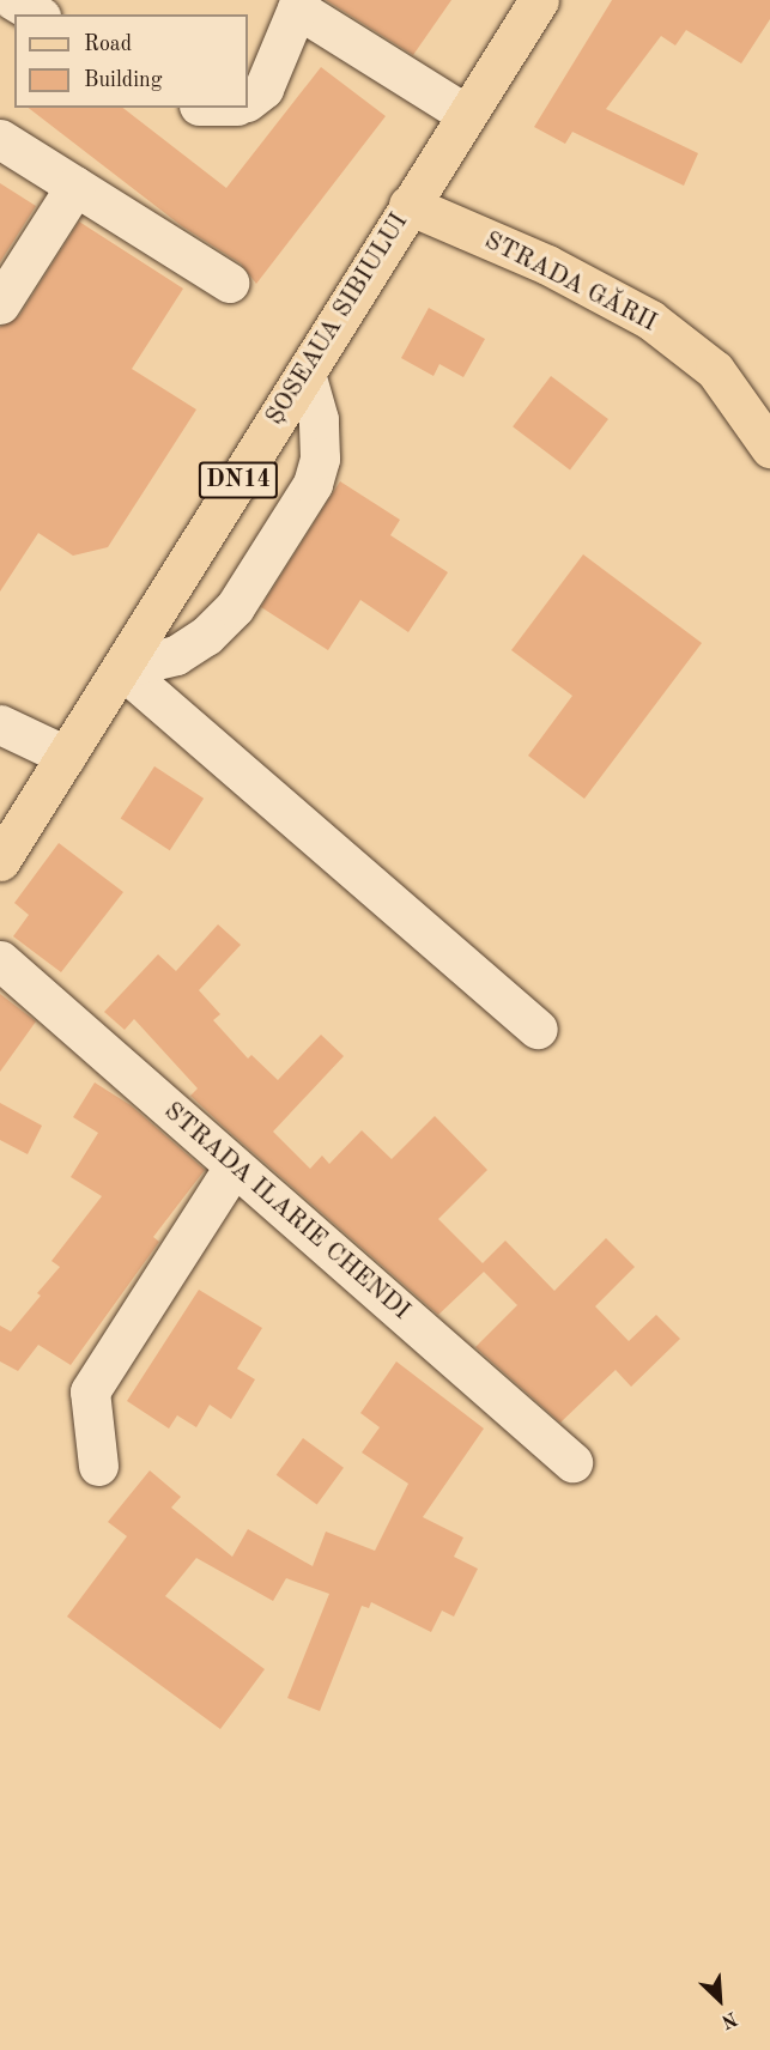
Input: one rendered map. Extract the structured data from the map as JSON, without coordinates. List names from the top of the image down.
{
  "streets": {
    "main road": ["STRADA GĂRII", "ȘOSEAUA SIBIULUI", "DN14"],
    "street": ["STRADA ILARIE CHENDI"]
  },
  "crossings": [
    ["STRADA GĂRII", "ȘOSEAUA SIBIULUI"]
  ],
  "legend": ["Road", "Building"],
  "north": "bottom right"
}
